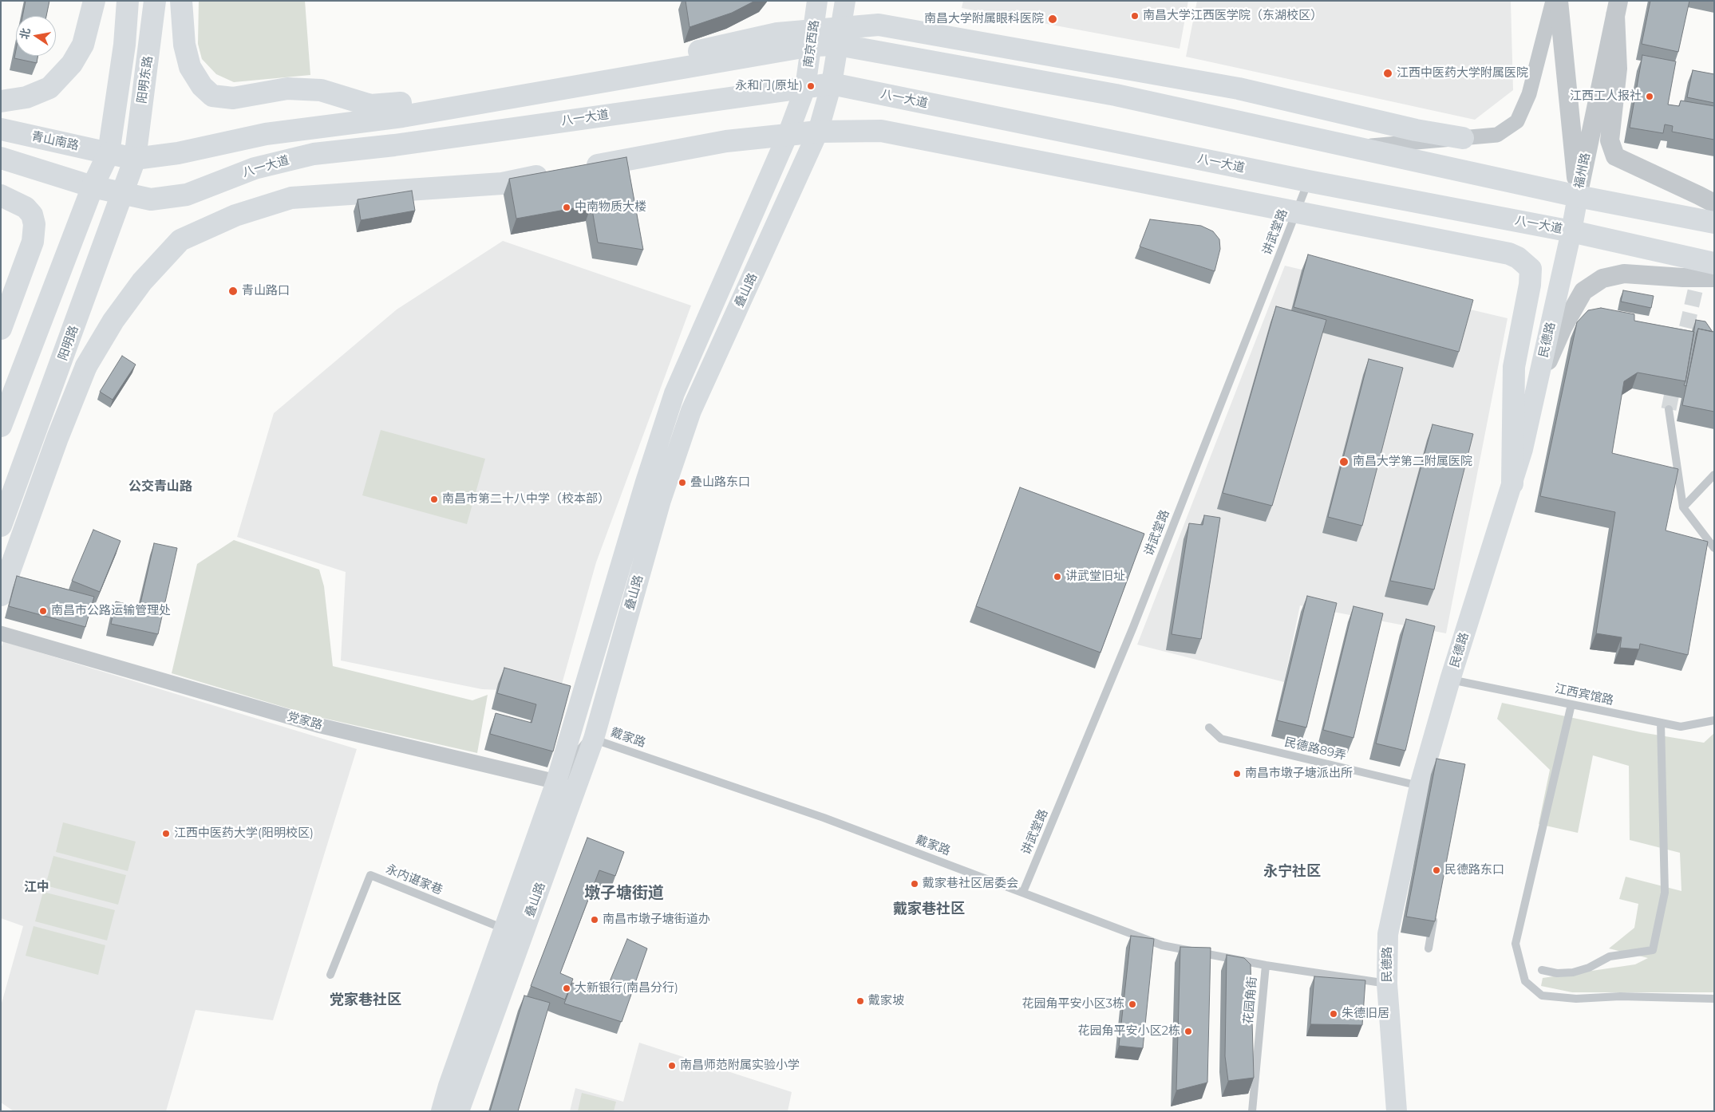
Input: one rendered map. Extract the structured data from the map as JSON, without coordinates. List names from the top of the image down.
{
  "streets": {
    "main road": [
      "南京西路",
      "阳明东路",
      "八一大道",
      "青山南路",
      "叠山路",
      "民德路",
      "阳明路"
    ],
    "street": ["福州路", "党家路"],
    "lane": [
      "讲武堂路",
      "江西宾馆路",
      "戴家路",
      "民德路89弄",
      "永内谌家巷",
      "花园角街"
    ]
  },
  "crossings": [
    ["南京西路", "八一大道"],
    ["南京西路", "叠山路"],
    ["阳明东路", "阳明路"],
    ["八一大道", "讲武堂路"],
    ["八一大道", "叠山路"],
    ["八一大道", "民德路"],
    ["八一大道", "阳明路"],
    ["福州路", "民德路"],
    ["讲武堂路", "戴家路"],
    ["叠山路", "党家路"],
    ["叠山路", "戴家路"],
    ["叠山路", "永内谌家巷"],
    ["民德路", "江西宾馆路"],
    ["民德路", "民德路89弄"],
    ["民德路", "花园角街"],
    ["戴家路", "花园角街"]
  ],
  "districts": [
    "公交青山路",
    "永宁社区",
    "江中",
    "墩子塘街道",
    "戴家巷社区",
    "党家巷社区"
  ],
  "places": [
    "南昌大学江西医学院（东湖校区）",
    "南昌大学附属眼科医院",
    "江西中医药大学附属医院",
    "永和门(原址)",
    "江西工人报社",
    "中南物质大楼",
    "青山路口",
    "南昌大学第二附属医院",
    "叠山路东口",
    "南昌市第二十八中学（校本部）",
    "讲武堂旧址",
    "南昌市公路运输管理处",
    "南昌市墩子塘派出所",
    "江西中医药大学(阳明校区)",
    "民德路东口",
    "戴家巷社区居委会",
    "南昌市墩子塘街道办",
    "大新银行(南昌分行)",
    "戴家坡",
    "花园角平安小区3栋",
    "朱德旧居",
    "花园角平安小区2栋",
    "南昌师范附属实验小学"
  ],
  "north": "left"
}
